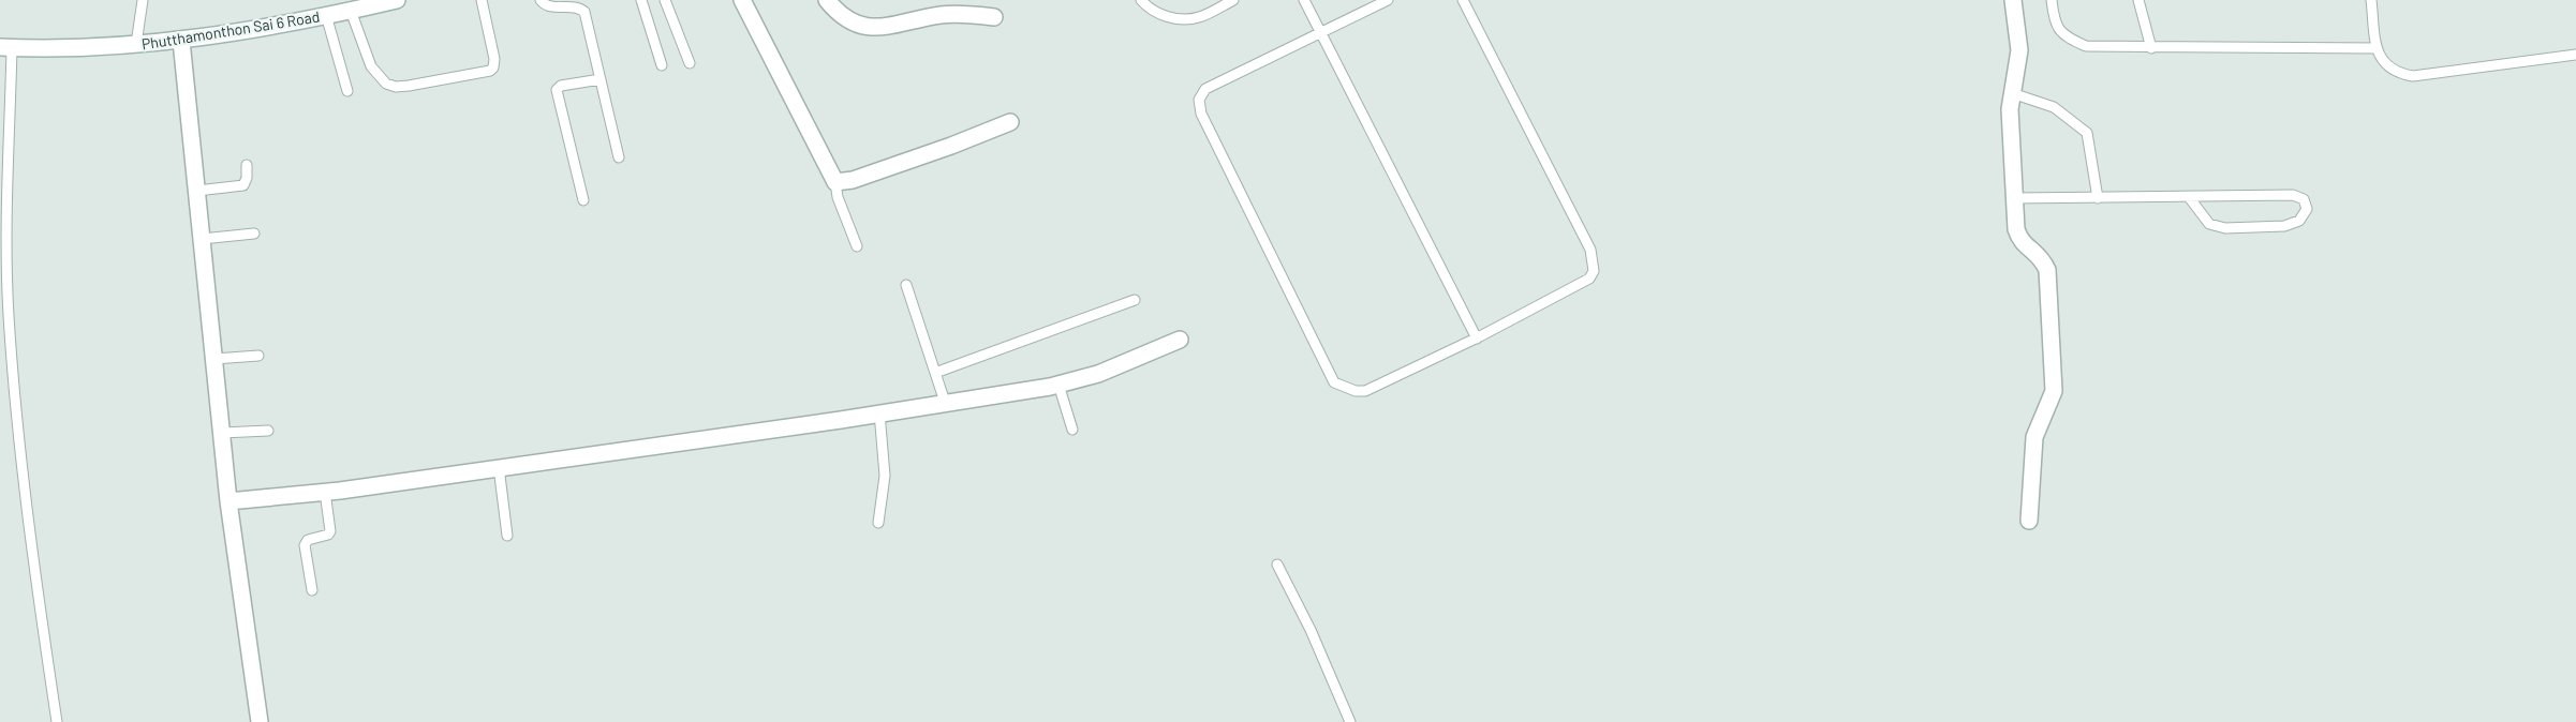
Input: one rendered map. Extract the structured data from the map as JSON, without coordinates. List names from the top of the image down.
{
  "streets": {
    "street": ["Phutthamonthon Sai 6 Road"]
  }
}
